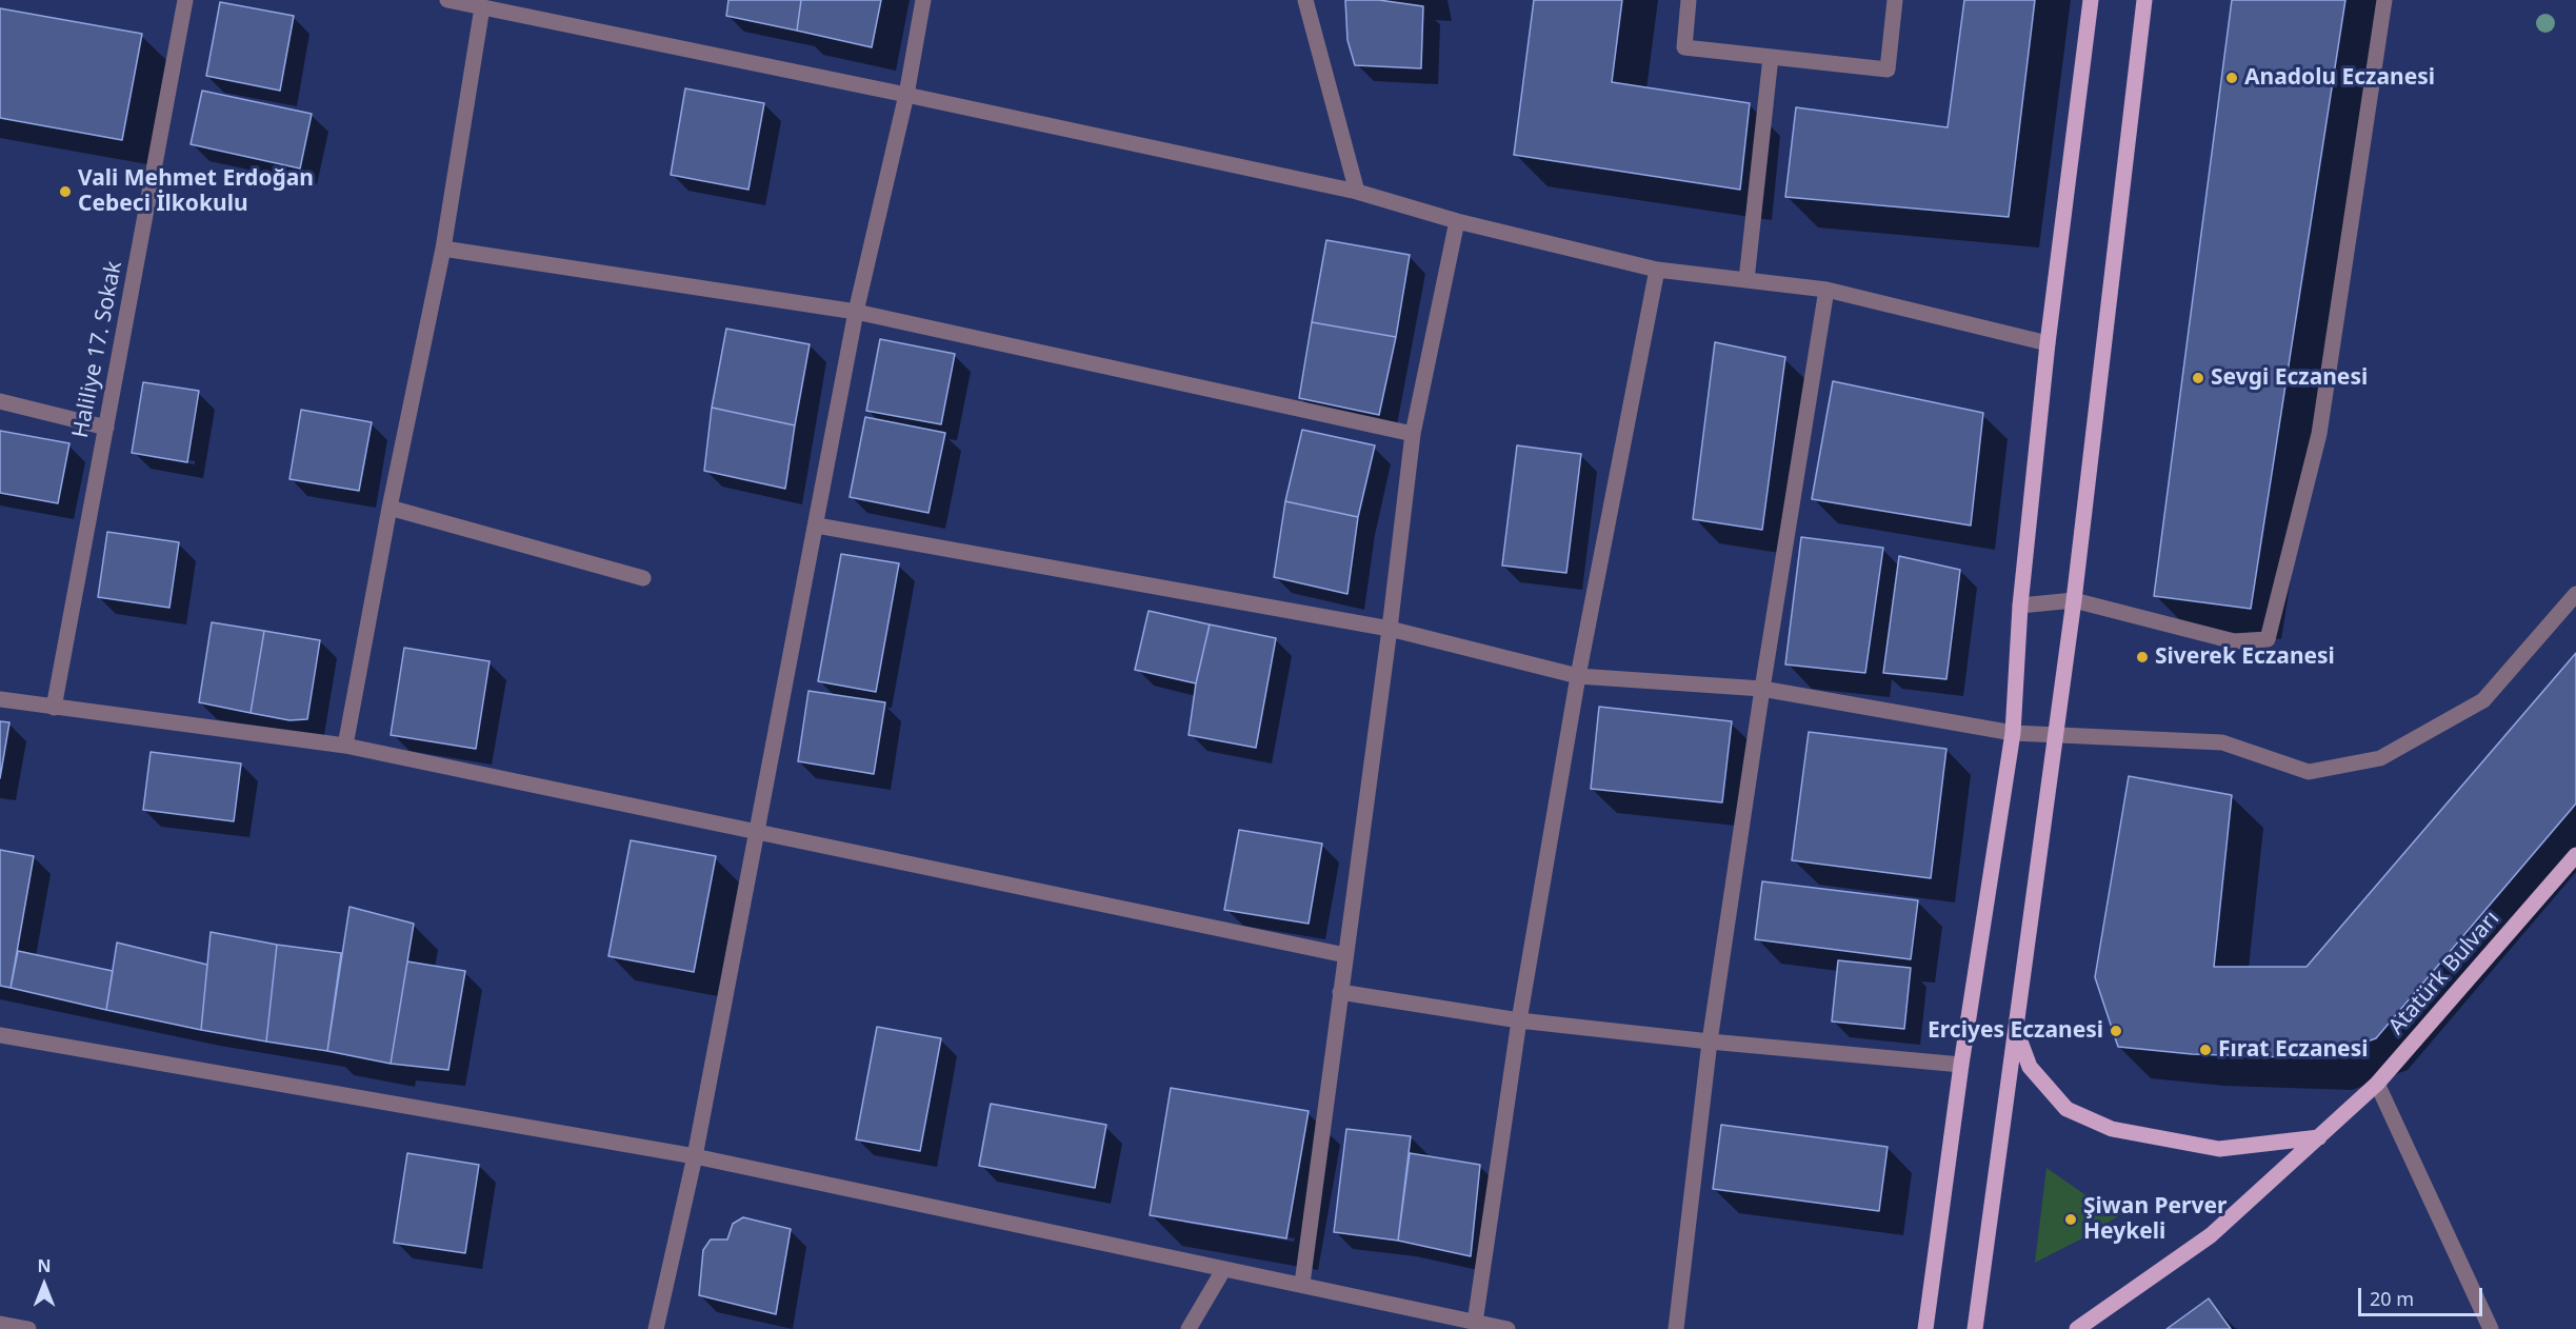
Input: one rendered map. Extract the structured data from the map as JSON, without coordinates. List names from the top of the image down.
{
  "streets": {
    "main road": ["Atatürk Bulvarı"],
    "street": ["Haliliye 17. Sokak"]
  },
  "places": [
    "Anadolu Eczanesi",
    "Vali Mehmet Erdoğan Cebeci İlkokulu",
    "Sevgi Eczanesi",
    "Siverek Eczanesi",
    "Erciyes Eczanesi",
    "Fırat Eczanesi",
    "Şiwan Perver Heykeli"
  ],
  "scale_bar": "20 m",
  "north": "top"
}
